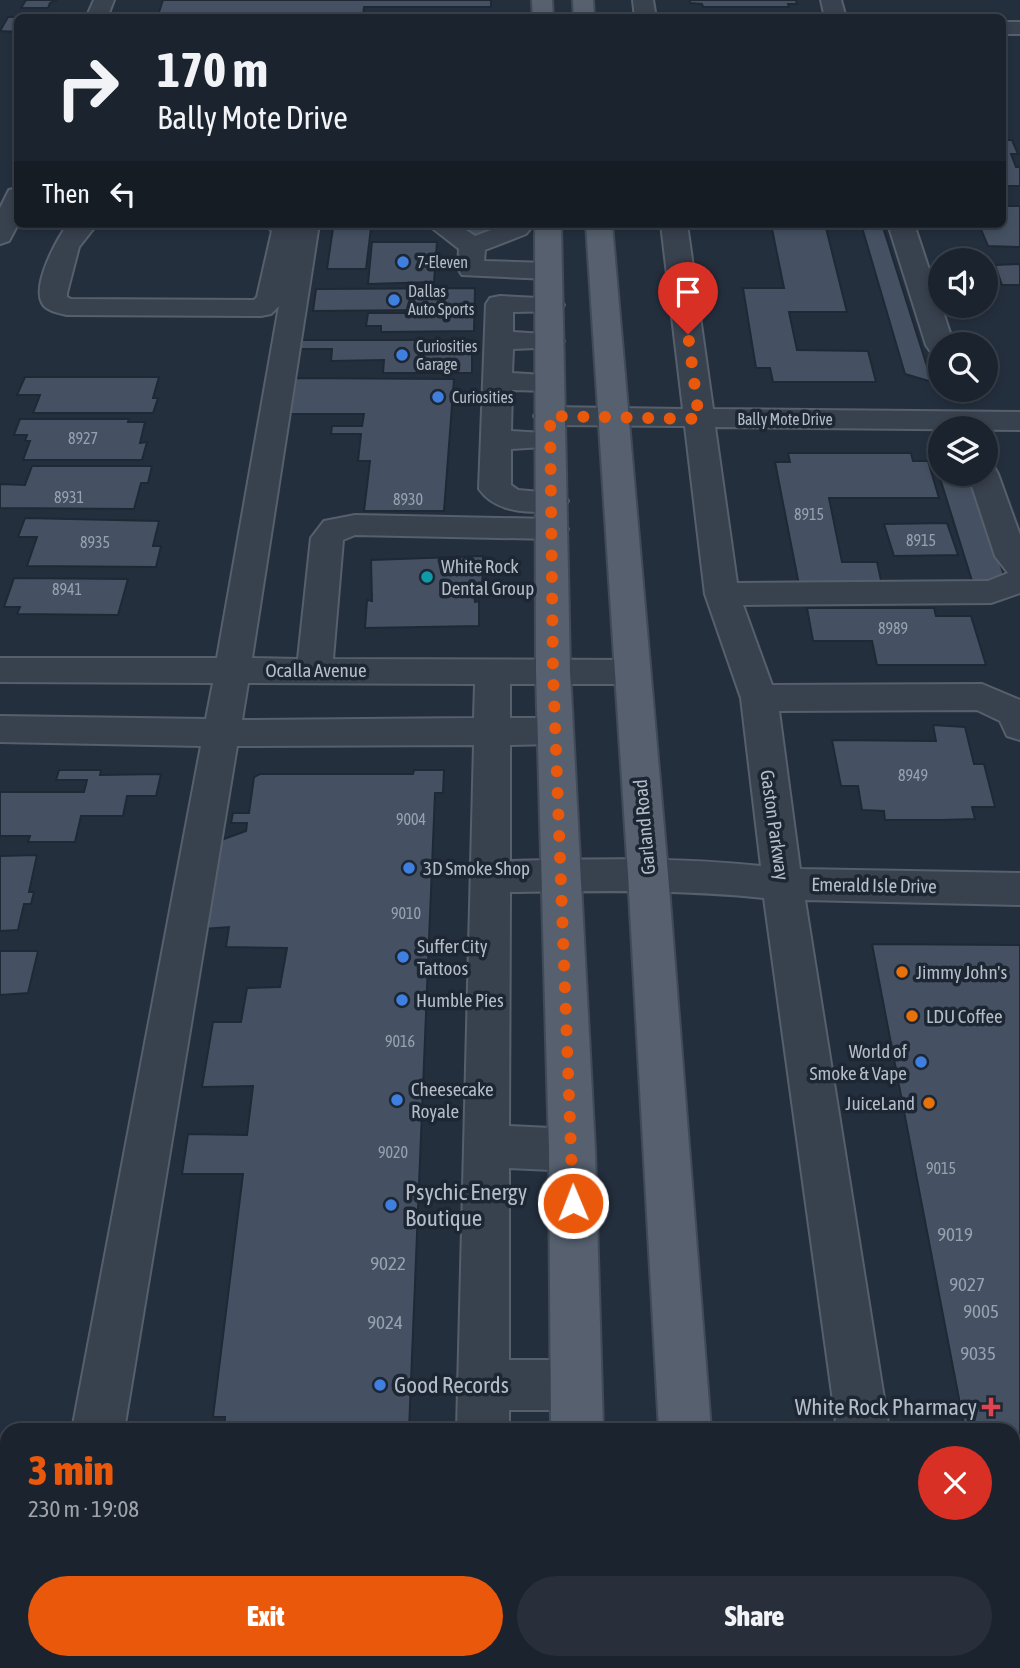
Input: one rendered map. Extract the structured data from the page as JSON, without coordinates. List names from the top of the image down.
{
  "streets": {
    "main road": ["Garland Road"],
    "street": [
      "Bally Mote Drive",
      "Ocalla Avenue",
      "Gaston Parkway",
      "Emerald Isle Drive"
    ]
  },
  "crossings": [
    ["Bally Mote Drive", "Gaston Parkway"],
    ["Bally Mote Drive", "Garland Road"],
    ["Ocalla Avenue", "Garland Road"],
    ["Gaston Parkway", "Emerald Isle Drive"],
    ["Garland Road", "Emerald Isle Drive"]
  ],
  "places": {
    "other": [
      "7-Eleven",
      "Dallas Auto Sports",
      "Curiosities Garage",
      "Curiosities",
      "White Rock Dental Group",
      "3D Smoke Shop",
      "Suffer City Tattoos",
      "Jimmy John's",
      "Humble Pies",
      "LDU Coffee",
      "World of Smoke & Vape",
      "Cheesecake Royale",
      "JuiceLand",
      "Psychic Energy Boutique",
      "Good Records"
    ],
    "health": ["White Rock Pharmacy"]
  },
  "house_numbers": [
    "8927",
    "8931",
    "8930",
    "8915",
    "8915",
    "8935",
    "8941",
    "8989",
    "8949",
    "9004",
    "9010",
    "9016",
    "9020",
    "9015",
    "9019",
    "9022",
    "9027",
    "9005",
    "9024",
    "9035"
  ],
  "page": {
    "turn": ["170 m", "Bally Mote Drive"],
    "then": "Then",
    "heading": ["3 min", "230 m · 19:08"],
    "buttons": ["Exit", "Share"]
  }
}
